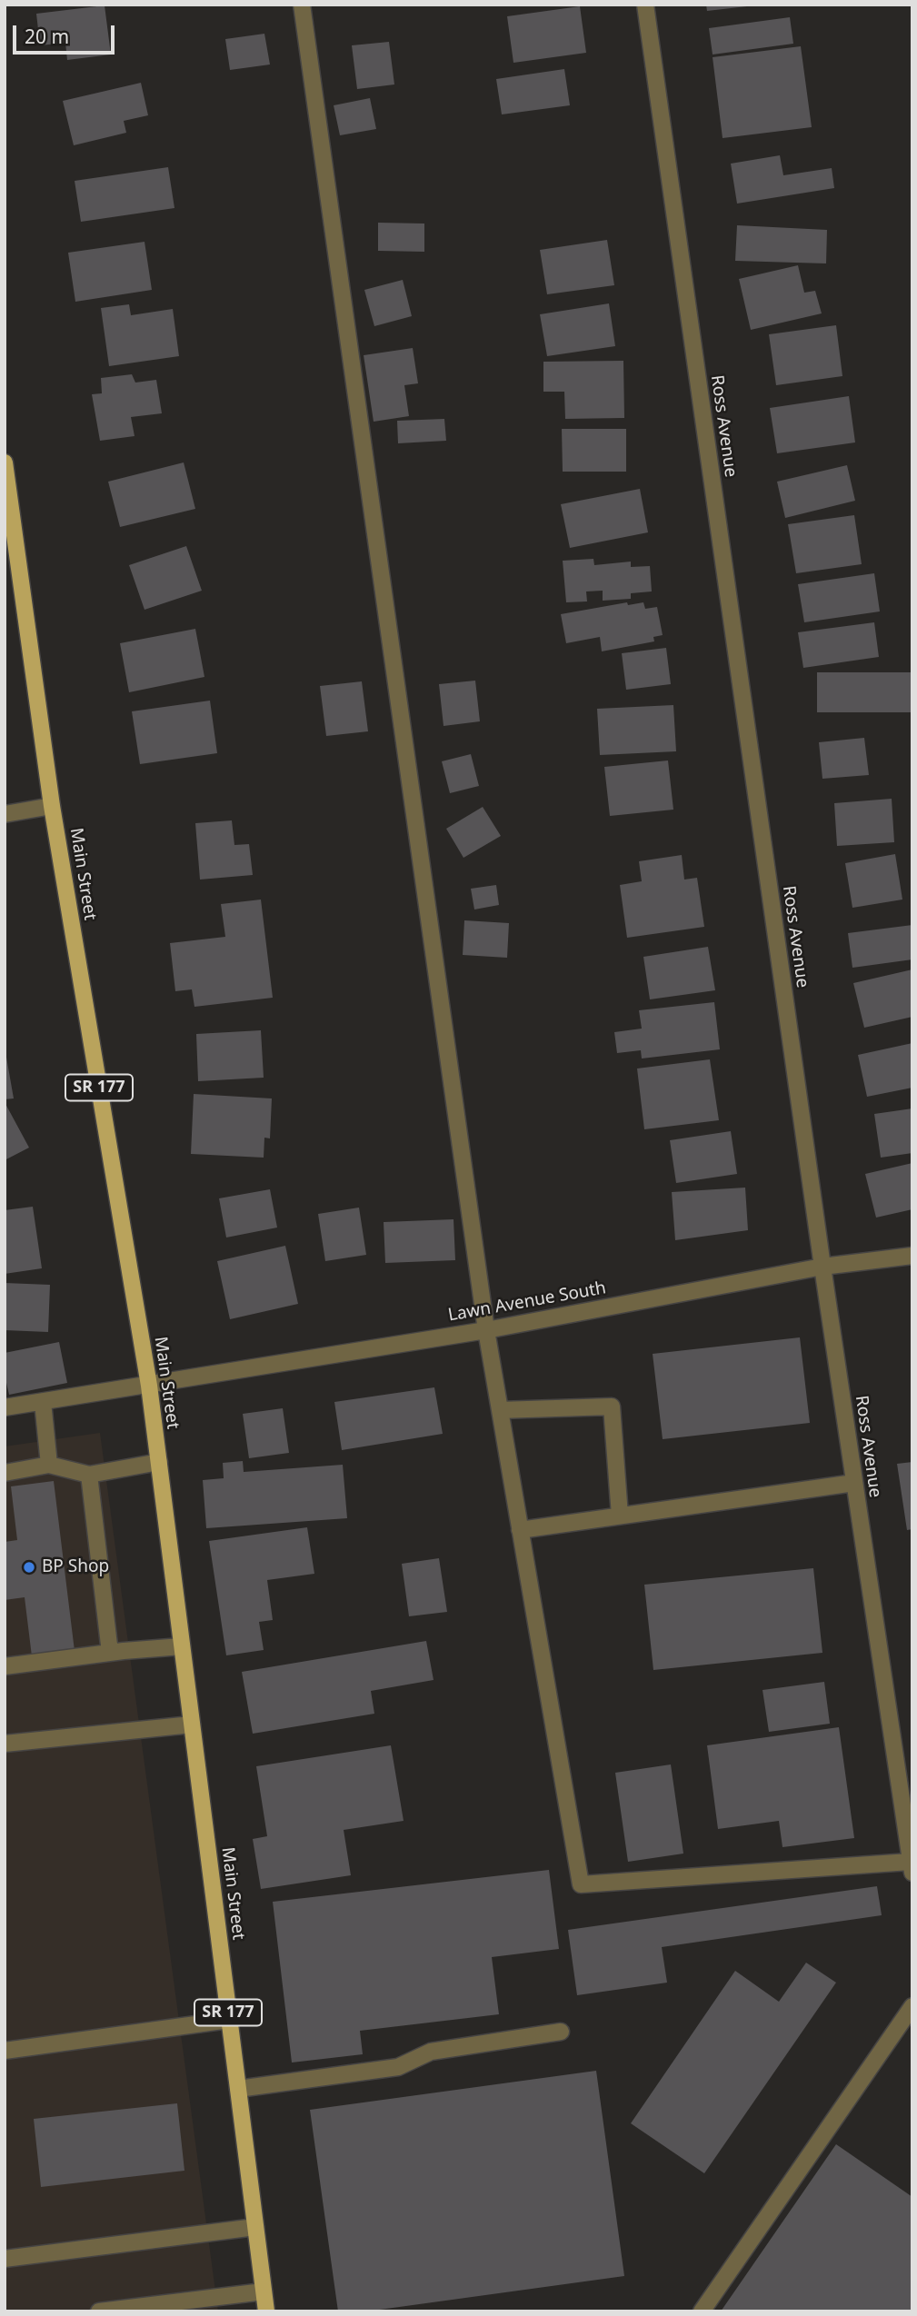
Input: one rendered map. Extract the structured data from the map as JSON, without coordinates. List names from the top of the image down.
{
  "streets": {
    "main road": ["Main Street", "SR 177"],
    "street": ["Ross Avenue", "Lawn Avenue South"]
  },
  "crossings": [
    ["Ross Avenue", "Lawn Avenue South"],
    ["Main Street", "Lawn Avenue South"]
  ],
  "places": ["BP Shop"],
  "scale_bar": "20 m"
}
